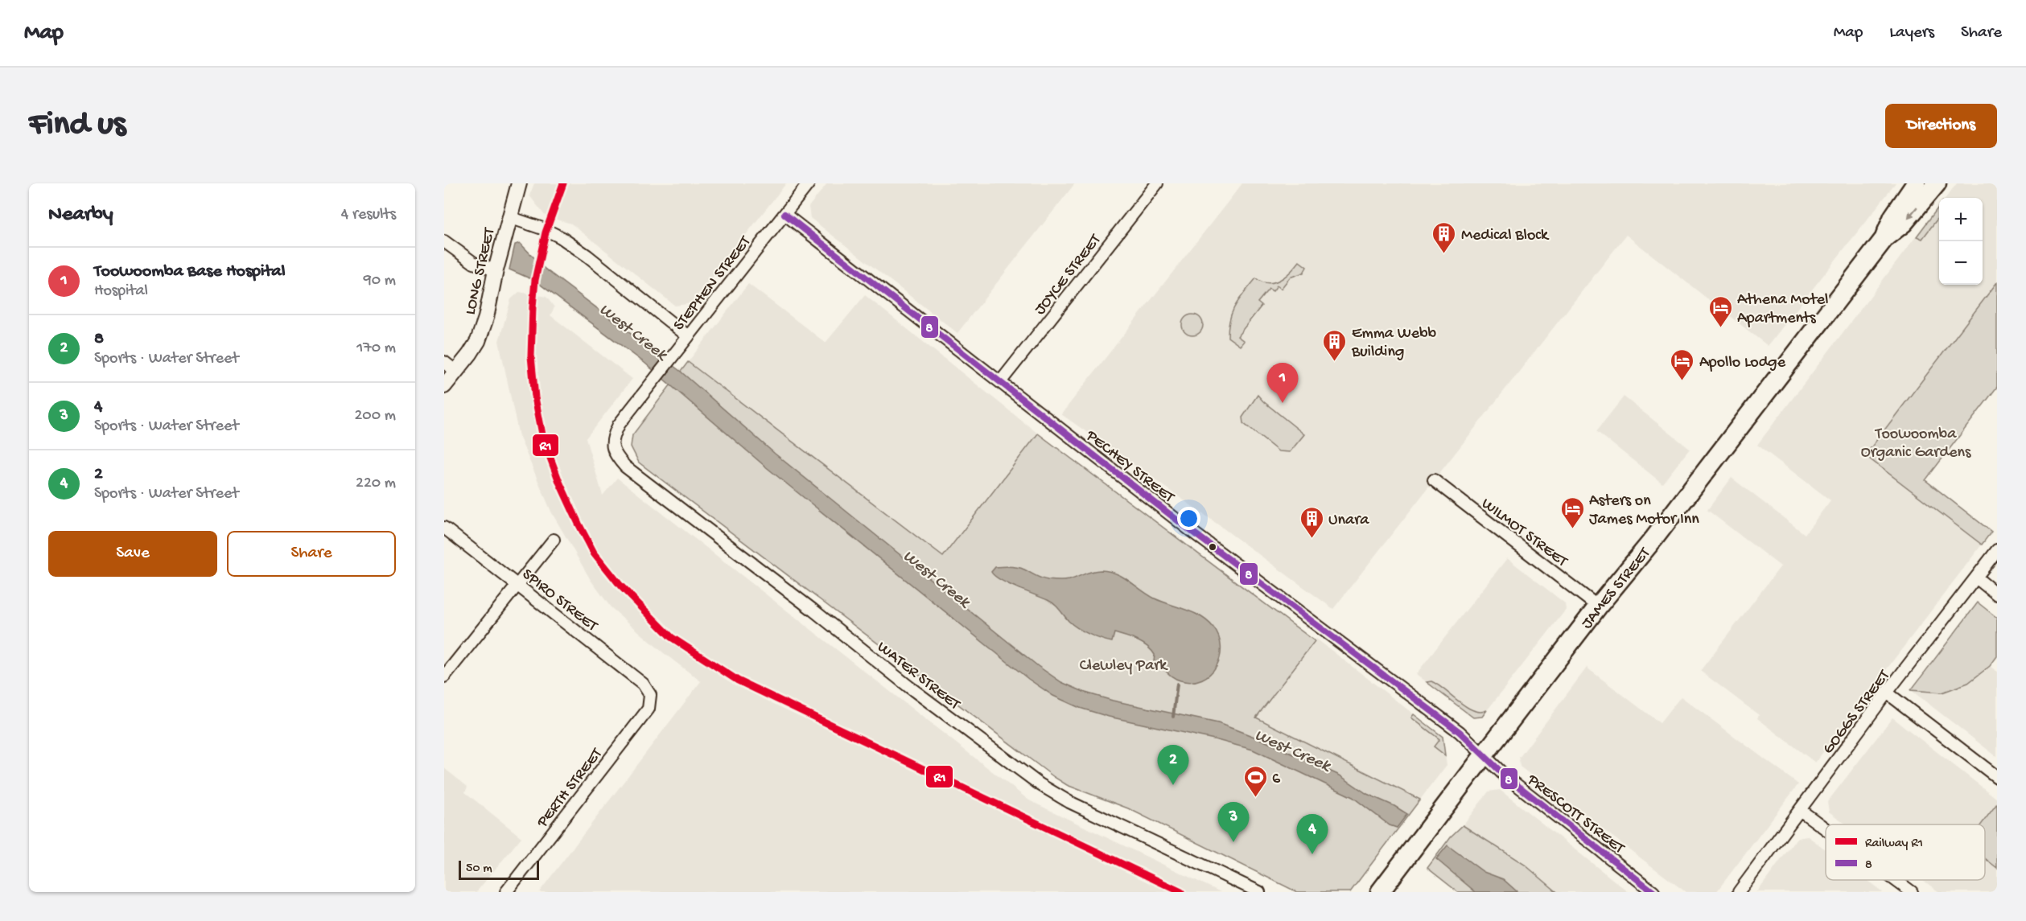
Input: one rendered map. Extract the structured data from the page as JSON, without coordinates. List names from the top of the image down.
{
  "streets": {
    "highway": ["JAMES STREET"],
    "street": [
      "LONG STREET",
      "JOYCE STREET",
      "STEPHEN STREET",
      "PECHEY STREET",
      "WILMOT STREET",
      "SPIRO STREET",
      "WATER STREET",
      "GOGGS STREET",
      "PERTH STREET",
      "PRESCOTT STREET"
    ]
  },
  "crossings": [
    ["JOYCE STREET", "PECHEY STREET"],
    ["STEPHEN STREET", "PECHEY STREET"],
    ["STEPHEN STREET", "WATER STREET"],
    ["PECHEY STREET", "JAMES STREET"],
    ["PECHEY STREET", "PRESCOTT STREET"],
    ["WILMOT STREET", "JAMES STREET"],
    ["JAMES STREET", "PRESCOTT STREET"],
    ["SPIRO STREET", "PERTH STREET"]
  ],
  "water": ["West Creek"],
  "parks": ["Toowoomba Organic Gardens", "Clewley Park"],
  "places": {
    "building": ["Medical Block", "Emma Webb Building", "Unara"],
    "hotel": ["Athena Motel Apartments", "Apollo Lodge", "Asters on James Motor Inn"],
    "sports": ["6"]
  },
  "lines": ["rail line R1", "transit line 8"],
  "legend": ["Railway R1", "8"],
  "scale_bar": "50 m",
  "page": {
    "header": "Map",
    "nav": ["Map", "Layers", "Share"],
    "buttons": [
      "Directions",
      ["Save", "Share"]
    ],
    "title": "Find us",
    "heading": ["Nearby", "4 results"],
    "map_buttons": ["+", "−"],
    "list": [
      {
        "mark": "1",
        "name": "Toowoomba Base Hospital",
        "note": "Hospital",
        "value": "90 m"
      },
      {
        "mark": "2",
        "name": "8",
        "note": "Sports · Water Street",
        "value": "170 m"
      },
      {
        "mark": "3",
        "name": "4",
        "note": "Sports · Water Street",
        "value": "200 m"
      },
      {
        "mark": "4",
        "name": "2",
        "note": "Sports · Water Street",
        "value": "220 m"
      }
    ],
    "pins": [
      "1",
      "2",
      "3",
      "4"
    ],
    "scale": "50 m"
  }
}
